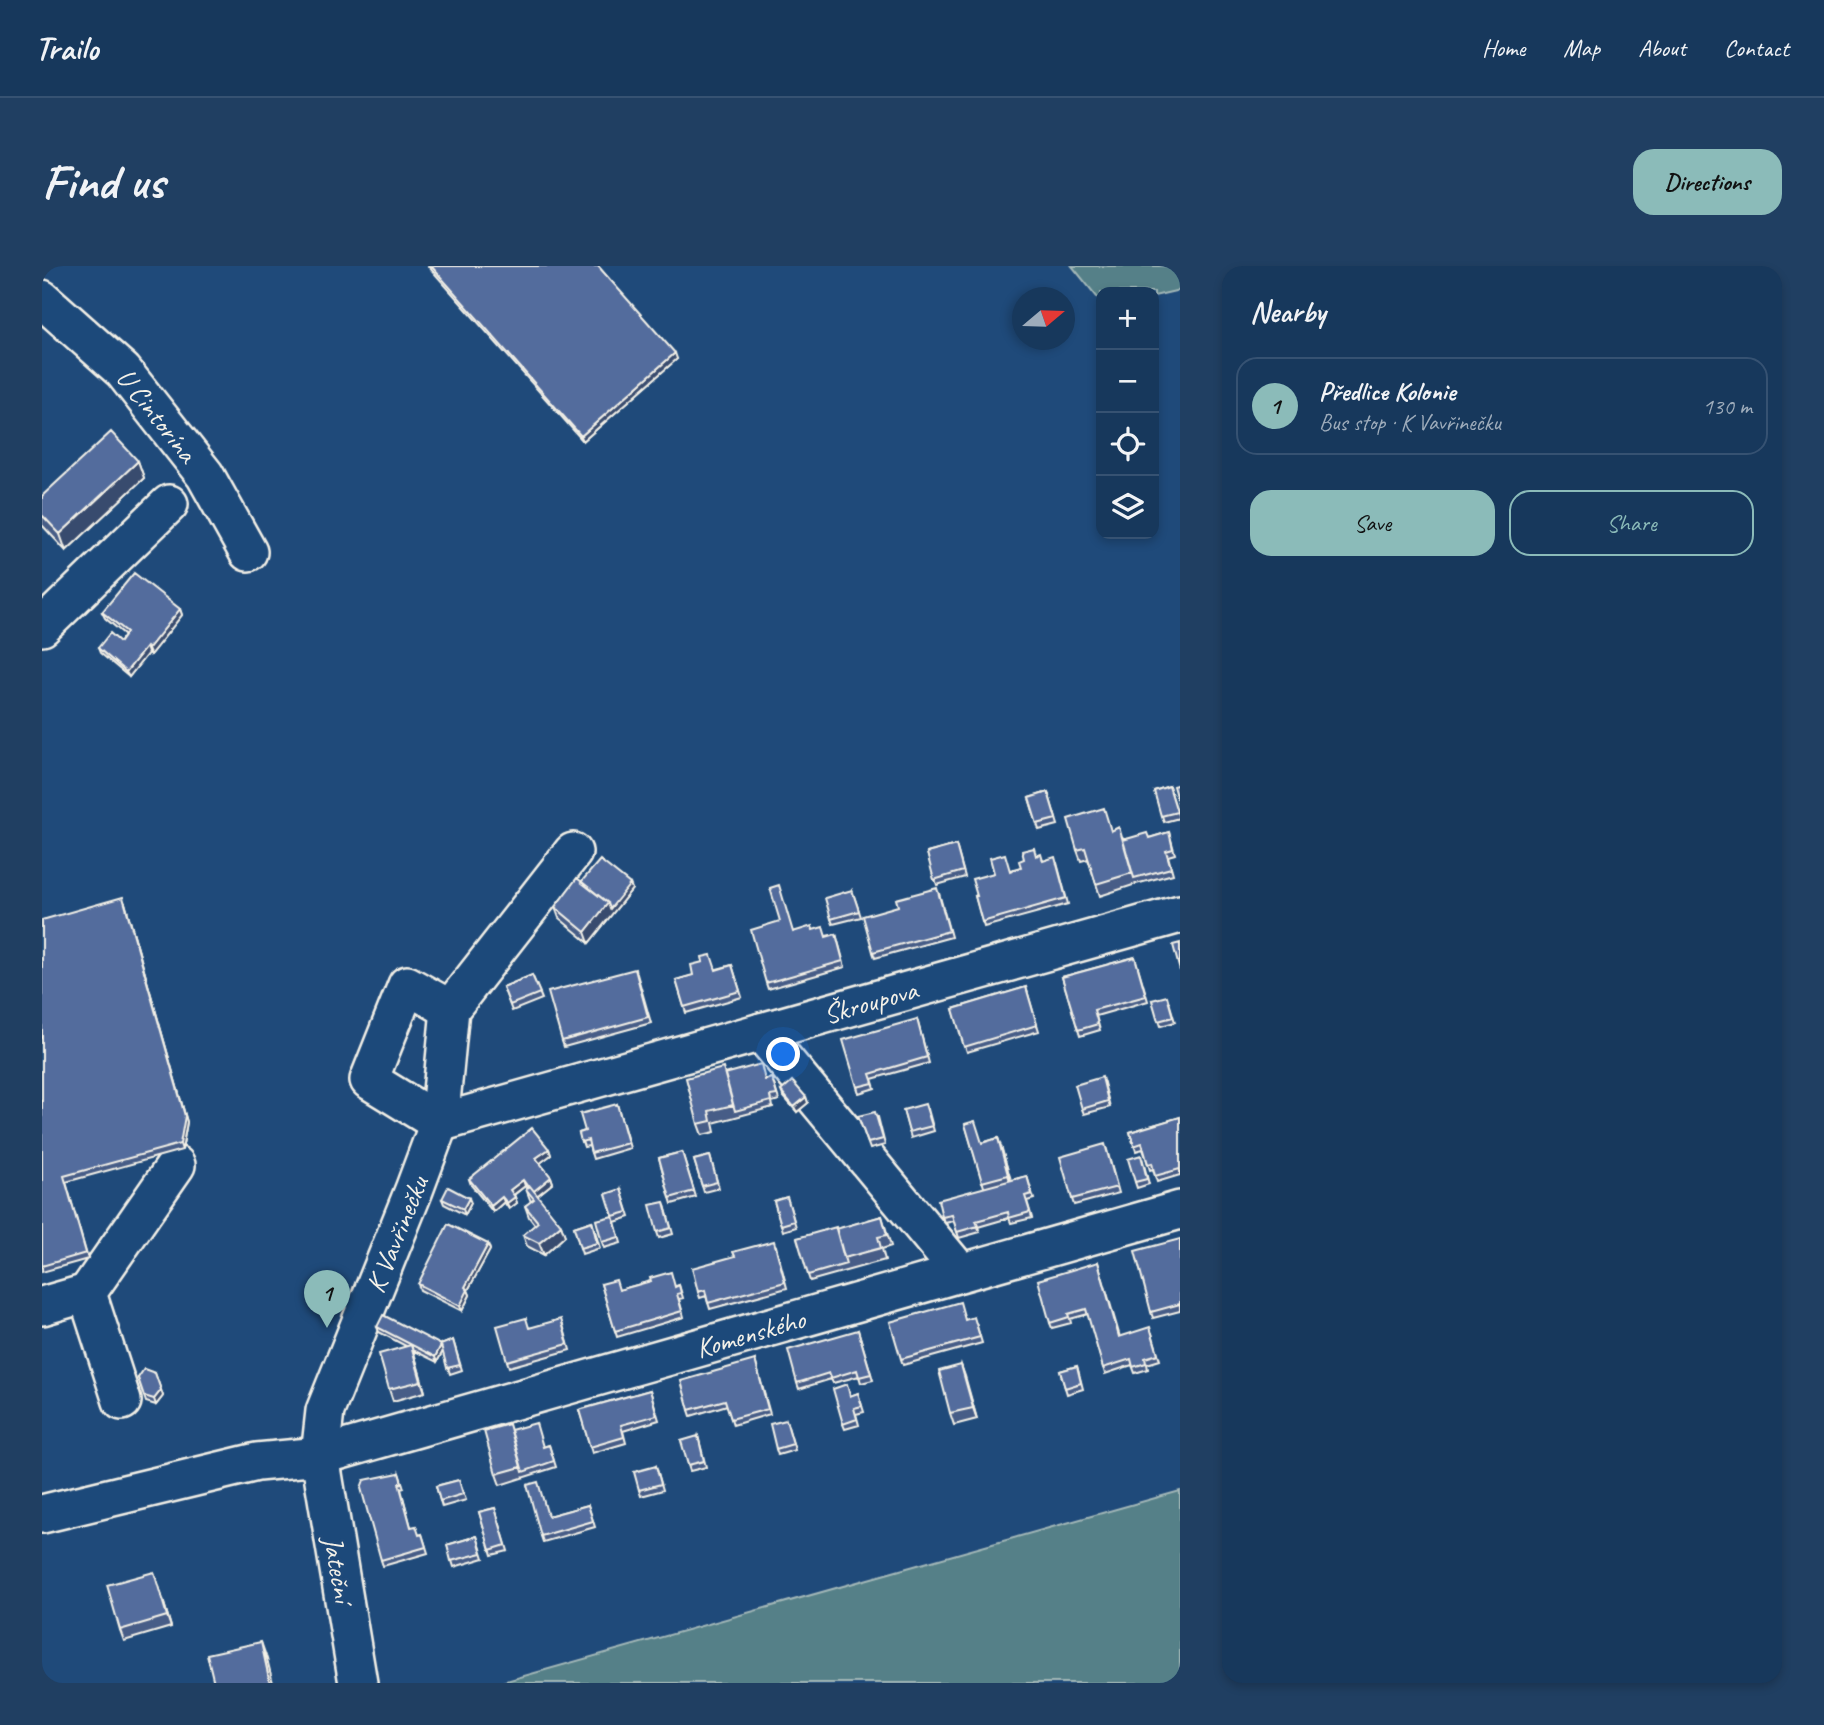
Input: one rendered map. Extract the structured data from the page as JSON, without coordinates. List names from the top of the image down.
{
  "streets": {
    "street": [
      "U Cintorína",
      "Škroupova",
      "K Vavřinečku",
      "Komenského",
      "Jateční"
    ]
  },
  "crossings": [
    ["Škroupova", "K Vavřinečku"],
    ["K Vavřinečku", "Komenského"],
    ["K Vavřinečku", "Jateční"],
    ["Komenského", "Jateční"]
  ],
  "north": "right",
  "page": {
    "header": "Trailo",
    "nav": [
      "Home",
      "Map",
      "About",
      "Contact"
    ],
    "buttons": [
      "Directions",
      ["Save", "Share"]
    ],
    "title": "Find us",
    "heading": "Nearby",
    "map_buttons": ["+", "−"],
    "list": [
      {
        "mark": "1",
        "name": "Předlice Kolonie",
        "note": "Bus stop · K Vavřinečku",
        "value": "130 m"
      }
    ],
    "pins": "1"
  }
}
